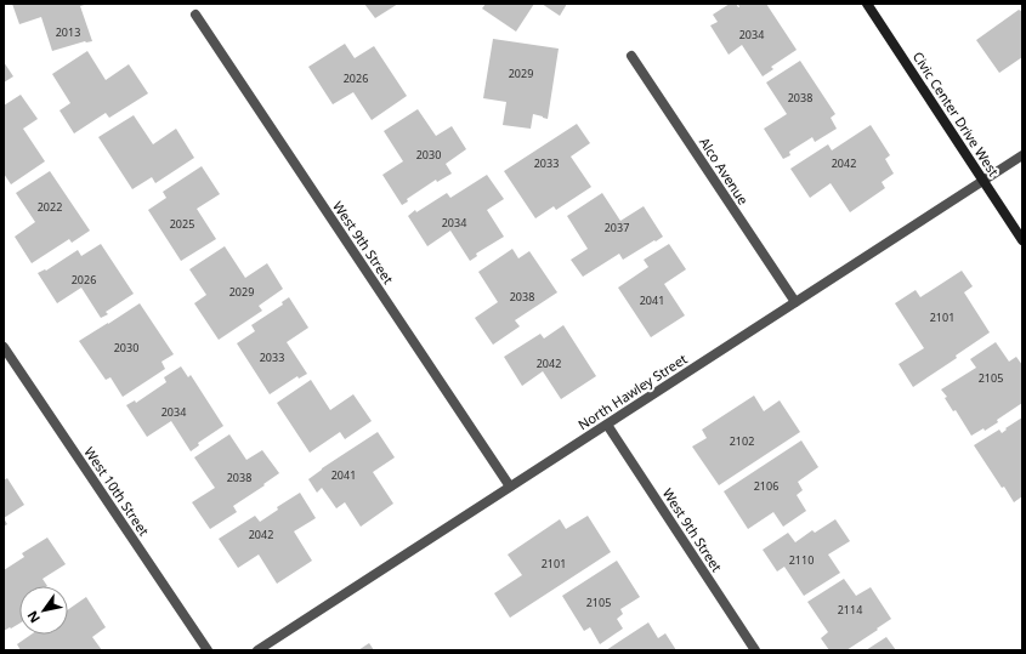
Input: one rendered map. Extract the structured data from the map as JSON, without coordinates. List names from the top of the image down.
{
  "streets": {
    "main road": ["Civic Center Drive West"],
    "street": [
      "Alco Avenue",
      "West 9th Street",
      "North Hawley Street",
      "West 10th Street"
    ]
  },
  "crossings": [
    ["Civic Center Drive West", "North Hawley Street"],
    ["Alco Avenue", "North Hawley Street"],
    ["West 9th Street", "North Hawley Street"]
  ],
  "house_numbers": [
    "2013",
    "2034",
    "2029",
    "2026",
    "2038",
    "2030",
    "2033",
    "2042",
    "2022",
    "2034",
    "2025",
    "2037",
    "2026",
    "2029",
    "2038",
    "2041",
    "2101",
    "2030",
    "2033",
    "2042",
    "2105",
    "2034",
    "2102",
    "2041",
    "2038",
    "2106",
    "2042",
    "2110",
    "2101",
    "2105",
    "2114"
  ],
  "north": "bottom left"
}
